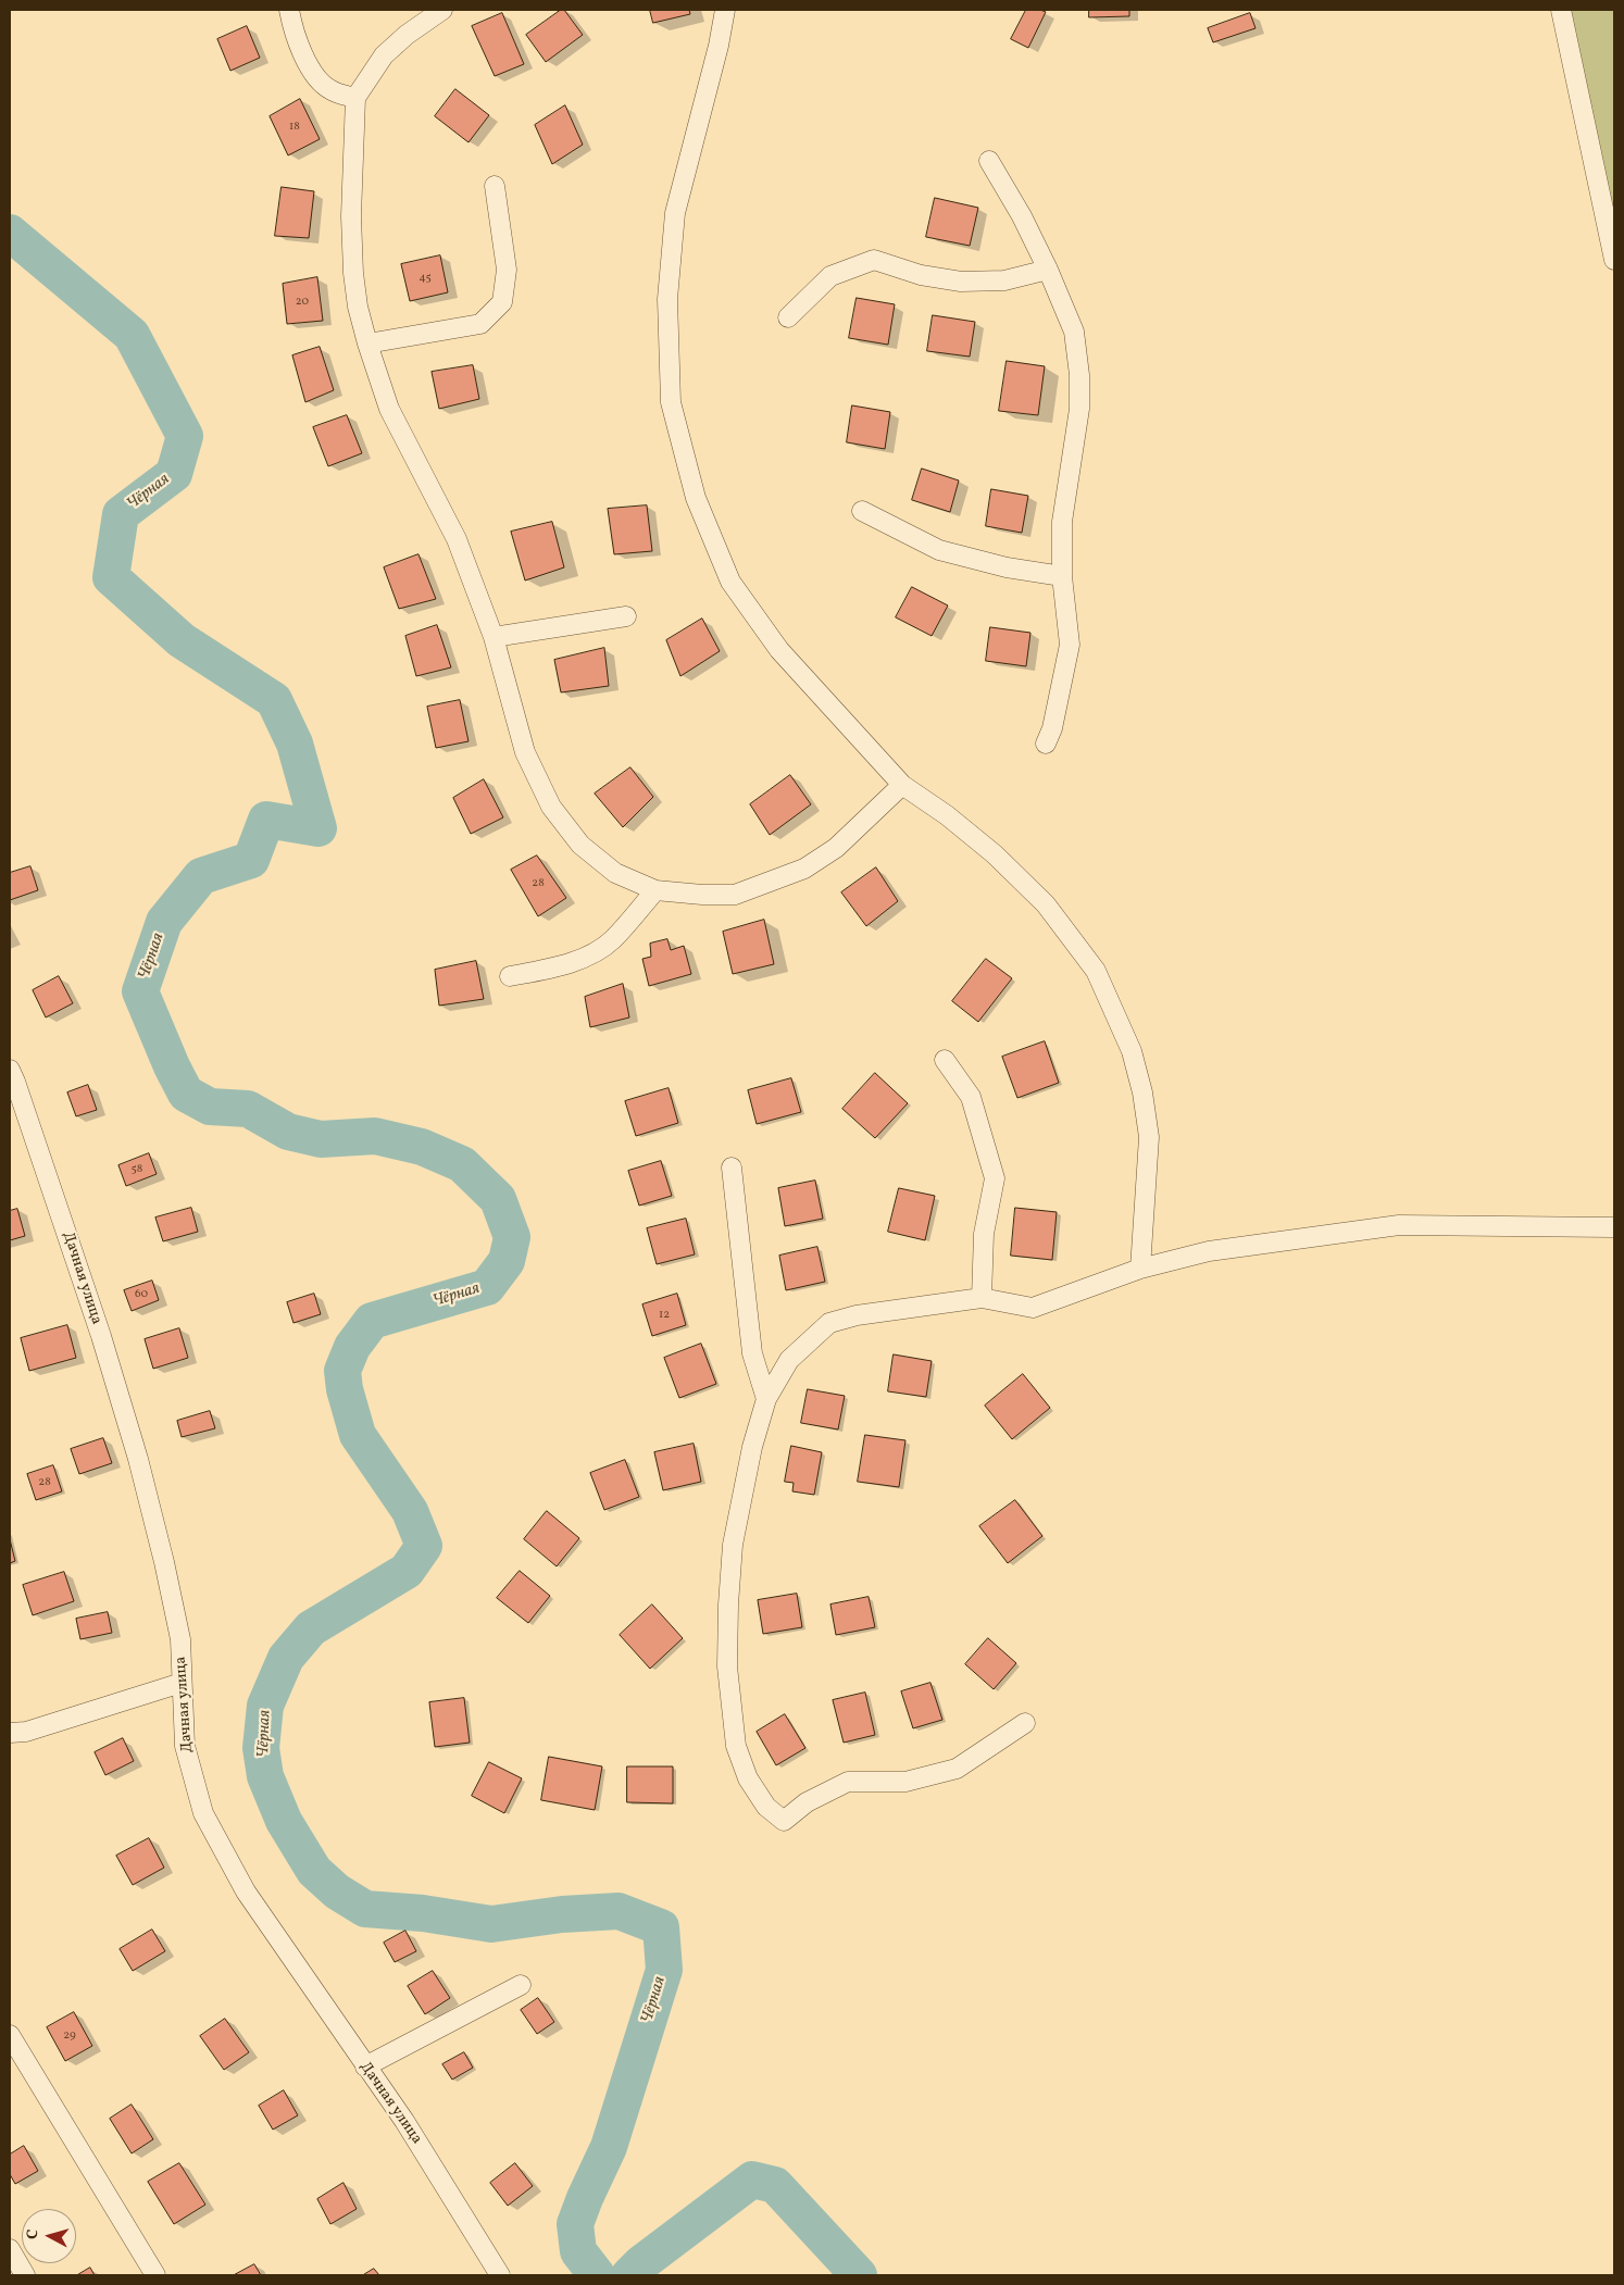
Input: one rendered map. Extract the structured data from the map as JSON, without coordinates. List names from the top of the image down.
{
  "streets": {
    "street": ["Дачная улица"]
  },
  "water": ["Чёрная"],
  "house_numbers": [
    "18",
    "45",
    "20",
    "28",
    "58",
    "60",
    "12",
    "28",
    "29"
  ],
  "north": "left"
}
